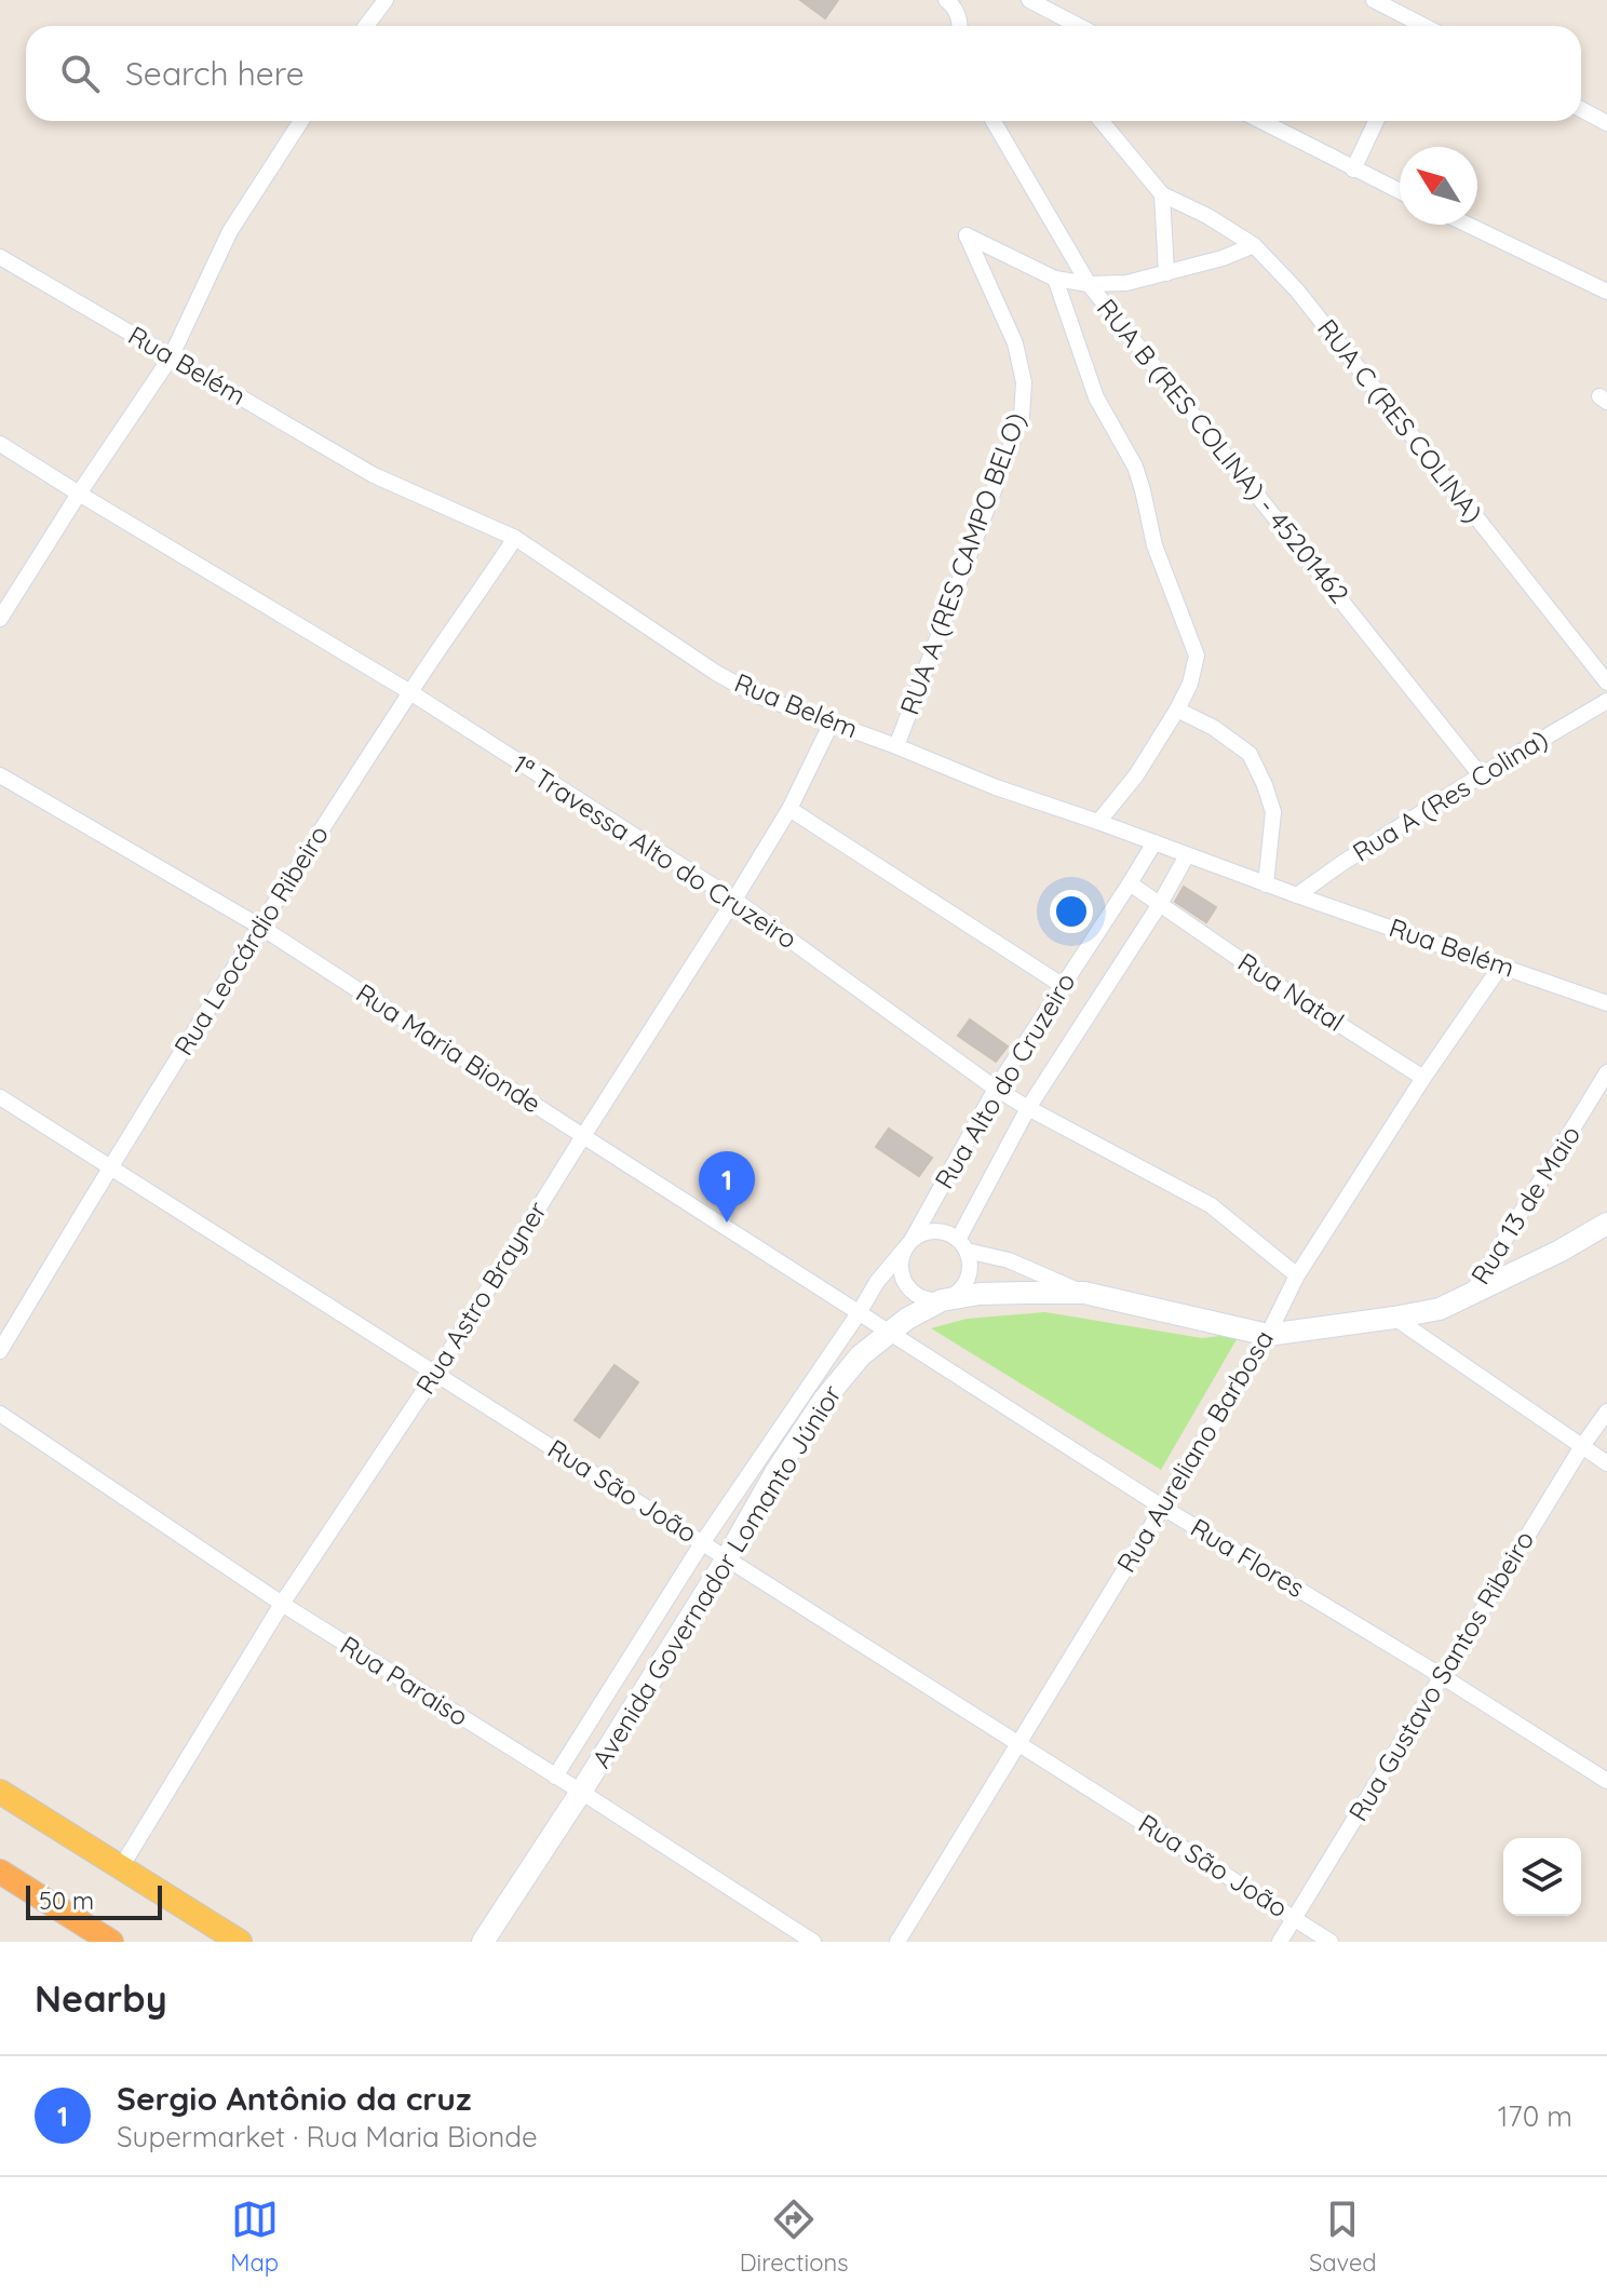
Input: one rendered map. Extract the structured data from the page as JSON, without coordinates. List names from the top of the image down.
{
  "streets": {
    "main road": ["Avenida Governador Lomanto Júnior"],
    "street": [
      "Rua Belém",
      "RUA C (RES COLINA)",
      "RUA B (RES COLINA) - 45201462",
      "RUA A (RES CAMPO BELO)",
      "Rua A (Res Colina)",
      "1ª Travessa Alto do Cruzeiro",
      "Rua Leocárdio Ribeiro",
      "Rua Natal",
      "Rua Maria Bionde",
      "Rua Alto do Cruzeiro",
      "Rua 13 de Maio",
      "Rua Astro Brayner",
      "Rua Aureliano Barbosa",
      "Rua São João",
      "Rua Flores",
      "Rua Gustavo Santos Ribeiro",
      "Rua Paraiso"
    ]
  },
  "crossings": [
    ["Rua Belém", "RUA A (RES CAMPO BELO)"],
    ["Rua Belém", "Rua A (Res Colina)"],
    ["Rua Belém", "Rua Leocárdio Ribeiro"],
    ["Rua Belém", "Rua Alto do Cruzeiro"],
    ["Rua Belém", "Rua Astro Brayner"],
    ["Rua Belém", "Rua Aureliano Barbosa"],
    ["RUA B (RES COLINA) - 45201462", "Rua A (Res Colina)"],
    ["1ª Travessa Alto do Cruzeiro", "Rua Leocárdio Ribeiro"],
    ["1ª Travessa Alto do Cruzeiro", "Rua Alto do Cruzeiro"],
    ["1ª Travessa Alto do Cruzeiro", "Rua Astro Brayner"],
    ["1ª Travessa Alto do Cruzeiro", "Rua Aureliano Barbosa"],
    ["Rua Leocárdio Ribeiro", "Rua Maria Bionde"],
    ["Rua Leocárdio Ribeiro", "Rua São João"],
    ["Rua Natal", "Rua Alto do Cruzeiro"],
    ["Rua Natal", "Rua Aureliano Barbosa"],
    ["Rua Maria Bionde", "Rua Alto do Cruzeiro"],
    ["Rua Maria Bionde", "Rua Astro Brayner"],
    ["Rua Maria Bionde", "Rua Flores"],
    ["Rua Maria Bionde", "Avenida Governador Lomanto Júnior"],
    ["Rua Alto do Cruzeiro", "Rua São João"],
    ["Rua Alto do Cruzeiro", "Avenida Governador Lomanto Júnior"],
    ["Rua Alto do Cruzeiro", "Rua Paraiso"],
    ["Rua 13 de Maio", "Avenida Governador Lomanto Júnior"],
    ["Rua Astro Brayner", "Rua São João"],
    ["Rua Astro Brayner", "Rua Paraiso"],
    ["Rua Aureliano Barbosa", "Rua São João"],
    ["Rua Aureliano Barbosa", "Rua Flores"],
    ["Rua Aureliano Barbosa", "Avenida Governador Lomanto Júnior"],
    ["Rua São João", "Avenida Governador Lomanto Júnior"],
    ["Rua São João", "Rua Gustavo Santos Ribeiro"],
    ["Rua Flores", "Avenida Governador Lomanto Júnior"],
    ["Rua Flores", "Rua Gustavo Santos Ribeiro"],
    ["Avenida Governador Lomanto Júnior", "Rua Paraiso"]
  ],
  "scale_bar": "50 m",
  "north": "top left",
  "page": {
    "search": "Search here",
    "pins": "1",
    "scale": "50 m",
    "heading": "Nearby",
    "list": [
      {
        "mark": "1",
        "name": "Sergio Antônio da cruz",
        "note": "Supermarket · Rua Maria Bionde",
        "value": "170 m"
      }
    ],
    "nav": ["Map", "Directions", "Saved"]
  }
}
